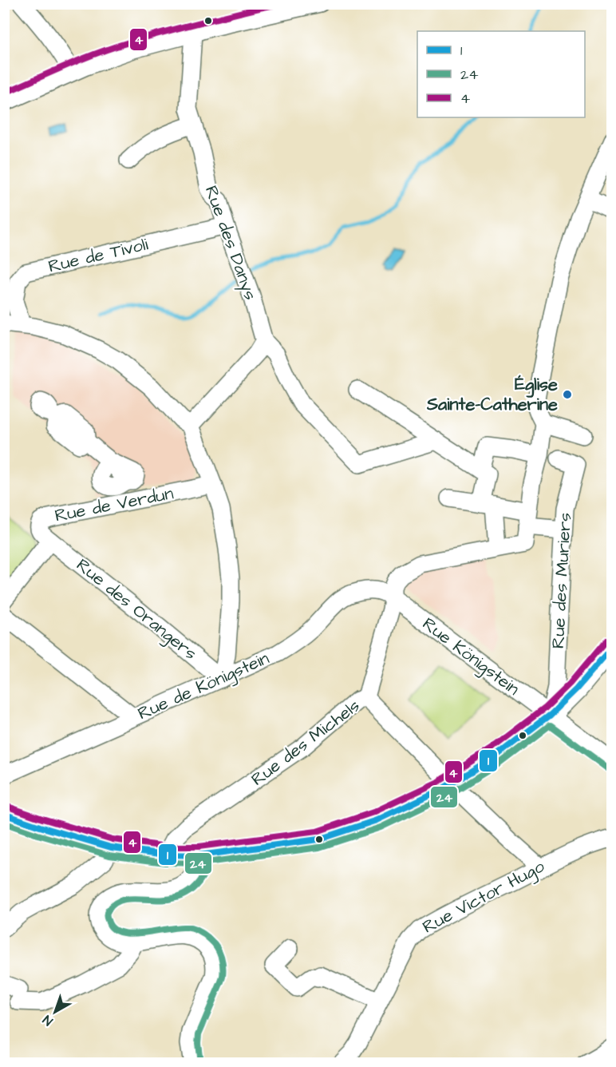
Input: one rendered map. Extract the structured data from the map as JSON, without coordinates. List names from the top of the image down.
{
  "streets": {
    "street": [
      "Rue des Danys",
      "Rue de Tivoli",
      "Rue de Verdun",
      "Rue des Muriers",
      "Rue des Orangers",
      "Rue Königstein",
      "Rue de Königstein",
      "Rue des Michels",
      "Rue Victor Hugo"
    ]
  },
  "crossings": [
    ["Rue des Danys", "Rue de Tivoli"],
    ["Rue de Verdun", "Rue des Orangers"],
    ["Rue des Muriers", "Rue Königstein"],
    ["Rue des Orangers", "Rue de Königstein"],
    ["Rue Königstein", "Rue de Königstein"],
    ["Rue Königstein", "Rue des Michels"],
    ["Rue de Königstein", "Rue des Michels"]
  ],
  "places": ["Église Sainte-Catherine"],
  "lines": ["transit line 4", "transit line 1", "transit line 24"],
  "legend": ["1", "24", "4"],
  "north": "bottom left"
}
